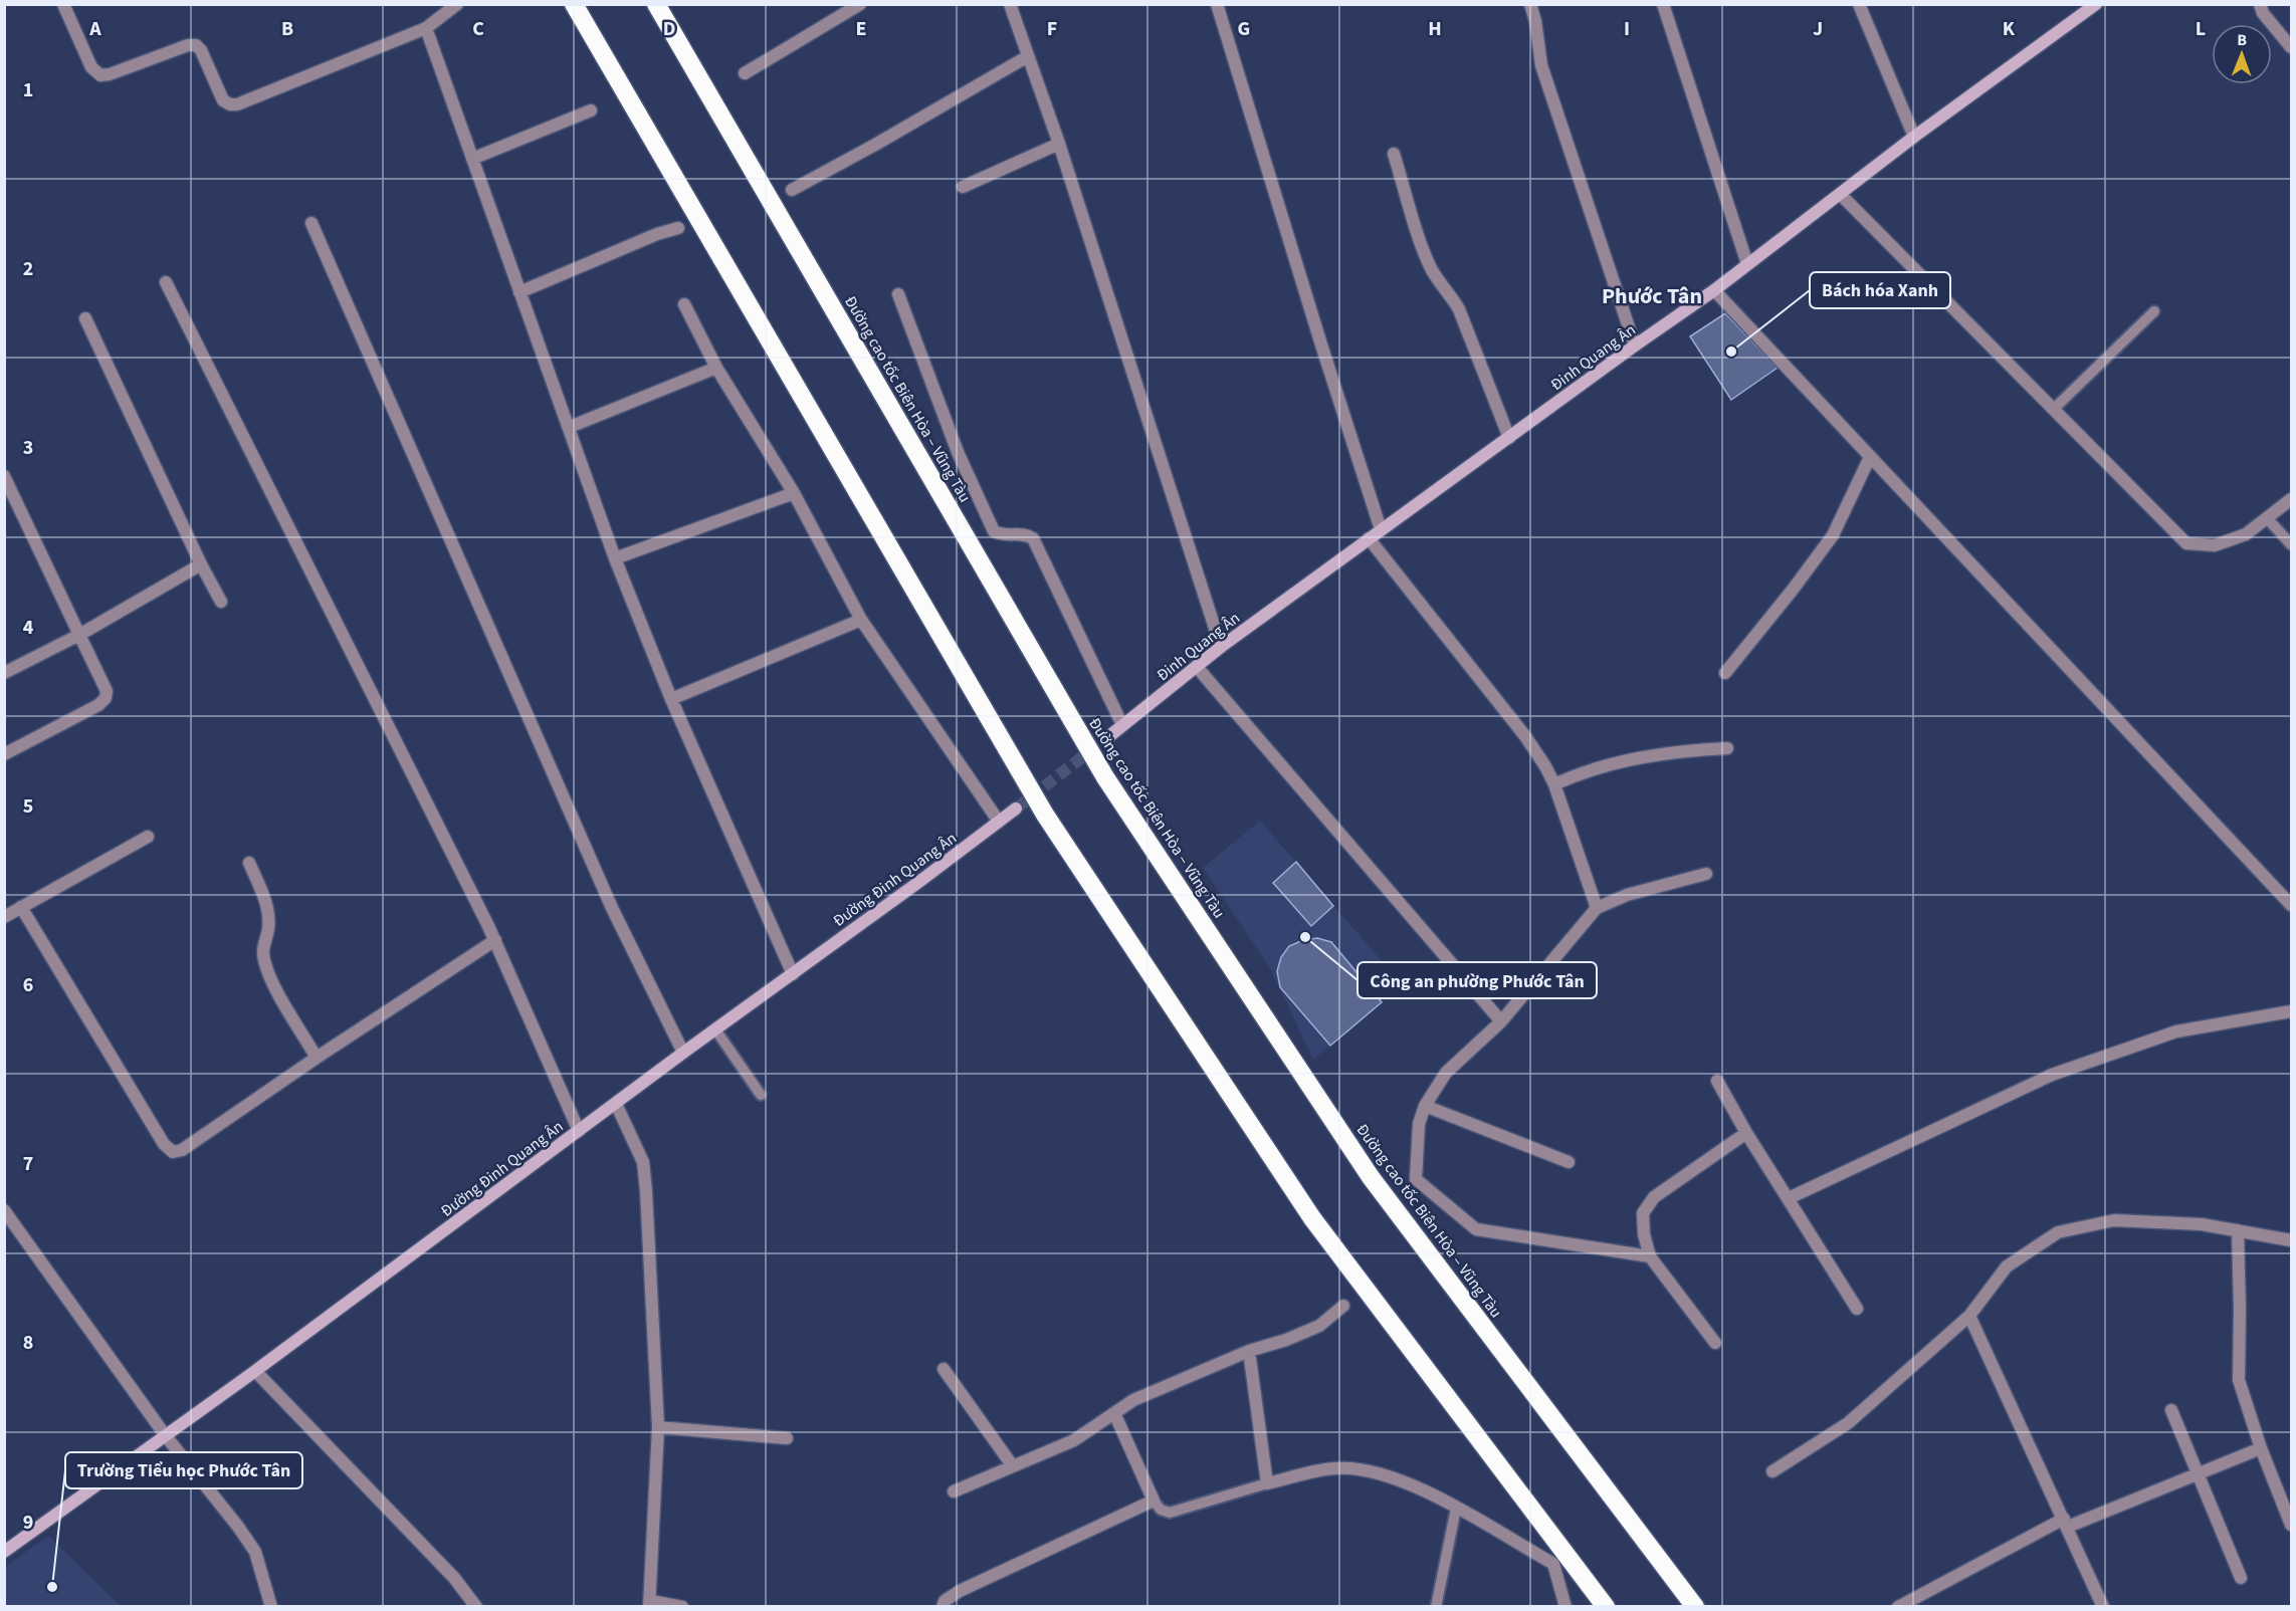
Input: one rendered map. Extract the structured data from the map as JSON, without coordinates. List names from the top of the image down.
{
  "streets": {
    "highway": ["Đường cao tốc Biên Hòa – Vũng Tàu"],
    "street": ["Đinh Quang Ân", "Đường Đinh Quang Ân"]
  },
  "districts": ["Phước Tân"],
  "places": ["Bách hóa Xanh", "Công an phường Phước Tân", "Trường Tiểu học Phước Tân"],
  "north": "top",
  "grid": {
    "columns": [
      "A",
      "B",
      "C",
      "D",
      "E",
      "F",
      "G",
      "H",
      "I",
      "J",
      "K",
      "L"
    ],
    "rows": [
      "1",
      "2",
      "3",
      "4",
      "5",
      "6",
      "7",
      "8",
      "9"
    ]
  }
}
